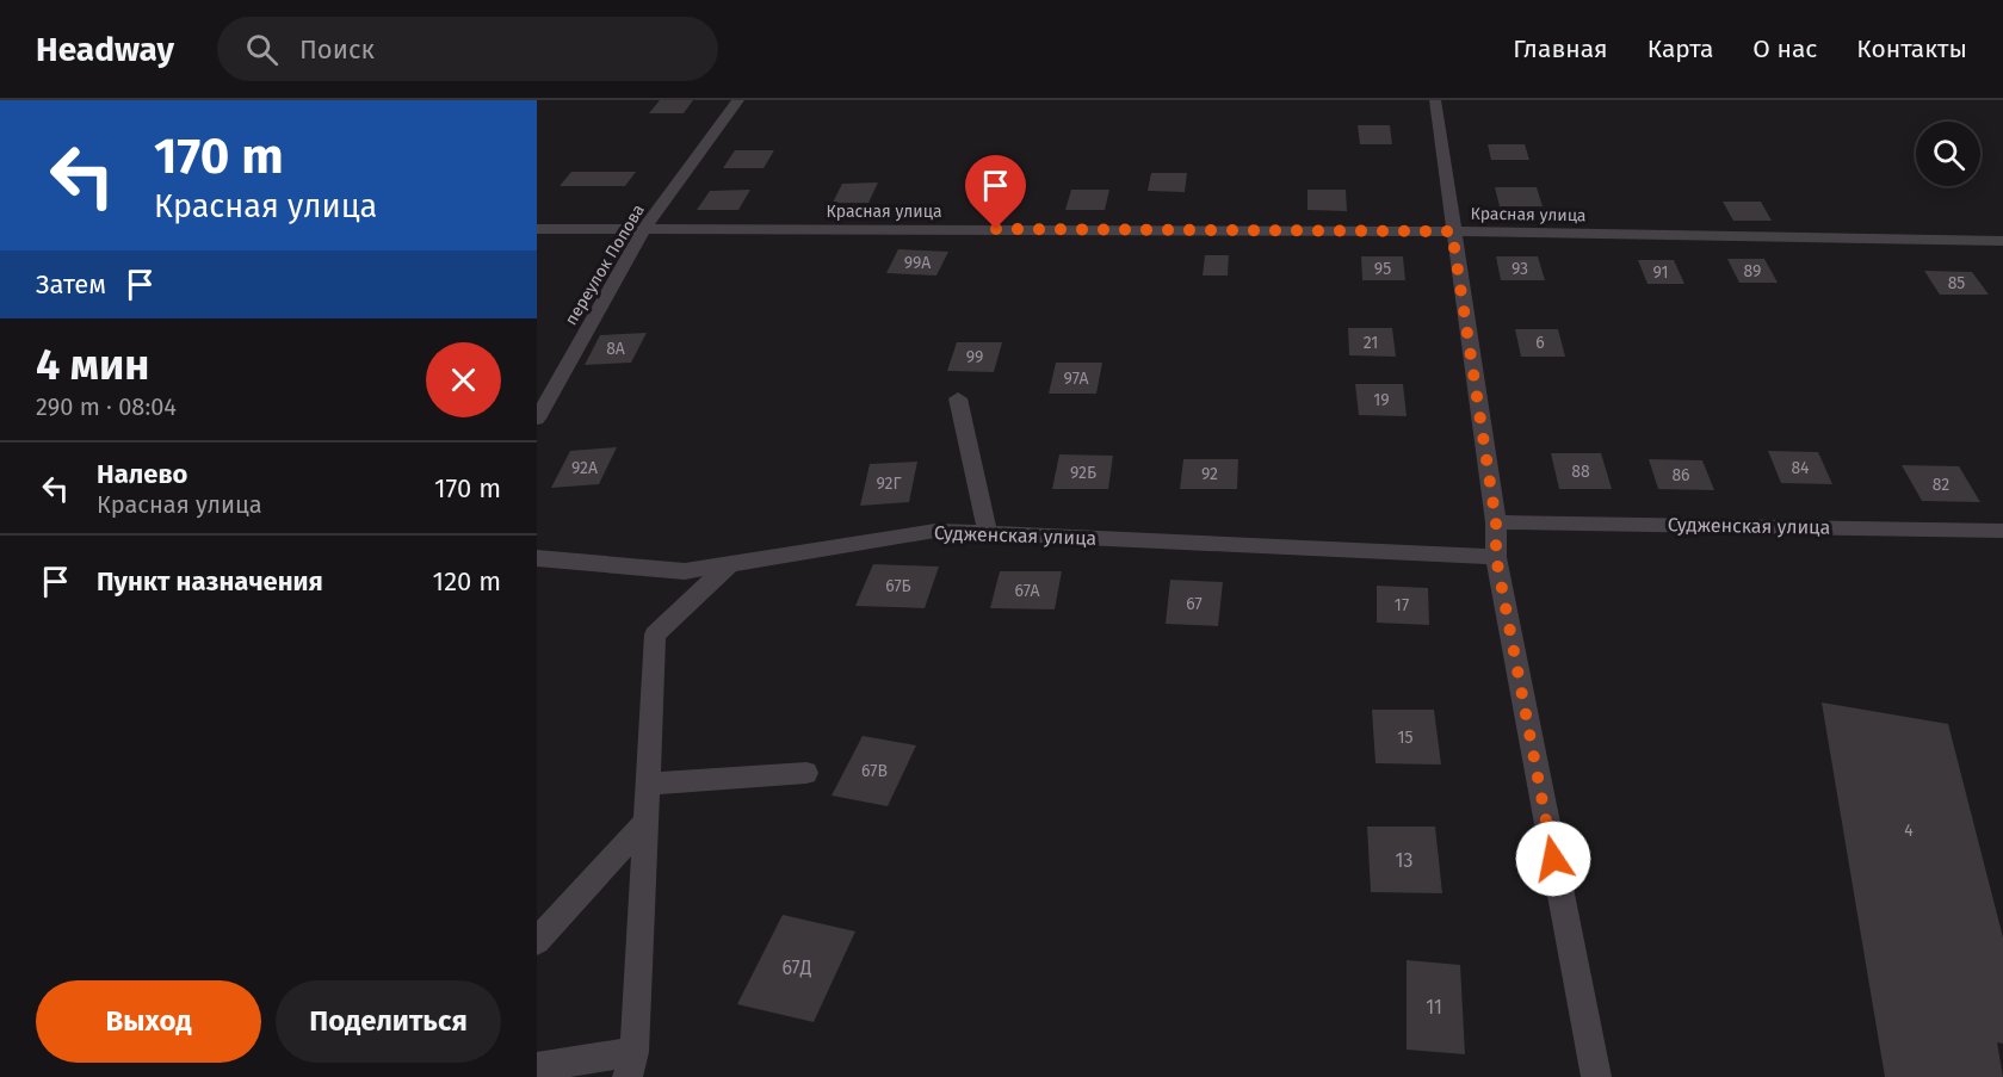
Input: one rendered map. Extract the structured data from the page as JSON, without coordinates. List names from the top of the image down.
{
  "streets": {
    "street": ["Красная улица", "переулок Попова", "Судженская улица"]
  },
  "crossings": [
    ["Красная улица", "переулок Попова"]
  ],
  "house_numbers": [
    "99А",
    "95",
    "93",
    "89",
    "91",
    "85",
    "21",
    "6",
    "8А",
    "99",
    "97А",
    "19",
    "92А",
    "84",
    "88",
    "92Б",
    "92",
    "86",
    "92Г",
    "82",
    "67Б",
    "67А",
    "67",
    "17",
    "15",
    "67В",
    "4",
    "13",
    "67Д",
    "11"
  ],
  "page": {
    "header": "Headway",
    "search": "Поиск",
    "nav": [
      "Главная",
      "Карта",
      "О нас",
      "Контакты"
    ],
    "turn": ["170 m", "Красная улица"],
    "then": "Затем",
    "heading": ["4 мин", "290 m · 08:04"],
    "list": [
      {
        "name": "Налево",
        "note": "Красная улица",
        "value": "170 m"
      },
      {
        "name": "Пункт назначения",
        "value": "120 m"
      }
    ],
    "buttons": ["Выход", "Поделиться"]
  }
}
